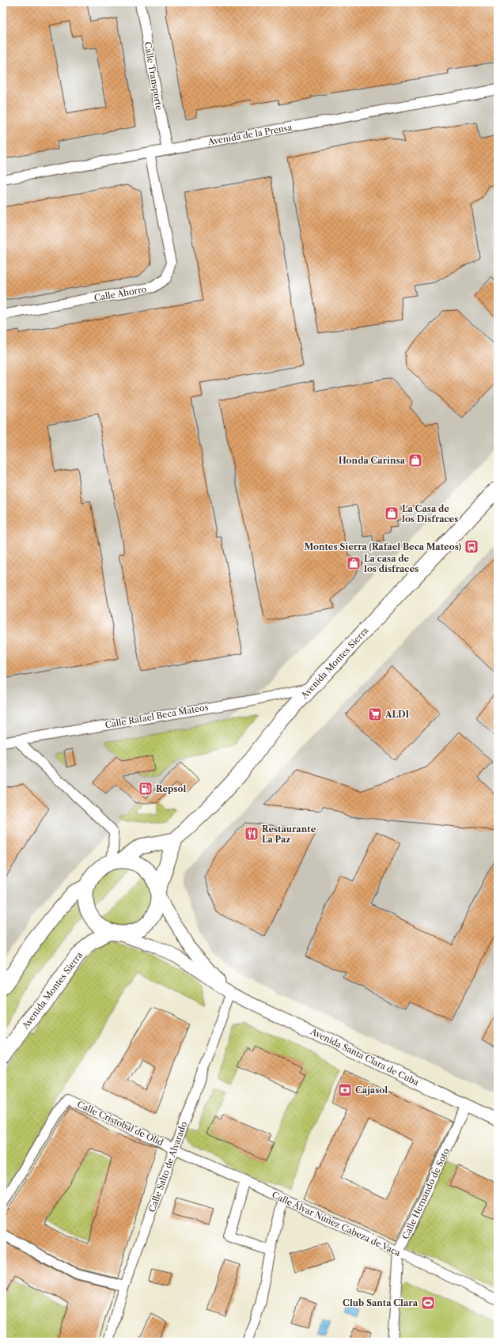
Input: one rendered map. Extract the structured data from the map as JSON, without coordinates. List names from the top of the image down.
{
  "streets": {
    "main road": ["Avenida Montes Sierra"],
    "street": [
      "Calle Transporte",
      "Avenida de la Prensa",
      "Calle Ahorro",
      "Calle Rafael Beca Mateos",
      "Avenida Santa Clara de Cuba",
      "Calle Cristobal de Olid",
      "Calle Salto de Alvarado",
      "Calle Hernando de Soto",
      "Calle Álvar Núñez Cabeza de Vaca"
    ]
  },
  "crossings": [
    ["Calle Transporte", "Avenida de la Prensa"],
    ["Avenida de la Prensa", "Calle Ahorro"],
    ["Avenida Montes Sierra", "Calle Rafael Beca Mateos"],
    ["Avenida Montes Sierra", "Avenida Santa Clara de Cuba"],
    ["Avenida Santa Clara de Cuba", "Calle Salto de Alvarado"],
    ["Avenida Santa Clara de Cuba", "Calle Hernando de Soto"],
    ["Calle Cristobal de Olid", "Calle Salto de Alvarado"],
    ["Calle Cristobal de Olid", "Calle Álvar Núñez Cabeza de Vaca"],
    ["Calle Salto de Alvarado", "Calle Álvar Núñez Cabeza de Vaca"],
    ["Calle Hernando de Soto", "Calle Álvar Núñez Cabeza de Vaca"]
  ],
  "places": {
    "shop": ["Honda Carinsa", "La Casa de los Disfraces", "La casa de los disfraces"],
    "bus stop": ["Montes Sierra (Rafael Beca Mateos)"],
    "supermarket": ["ALDI"],
    "fuel station": ["Repsol"],
    "restaurant": ["Restaurante La Paz"],
    "bank": ["Cajasol"],
    "sports": ["Club Santa Clara"]
  }
}
